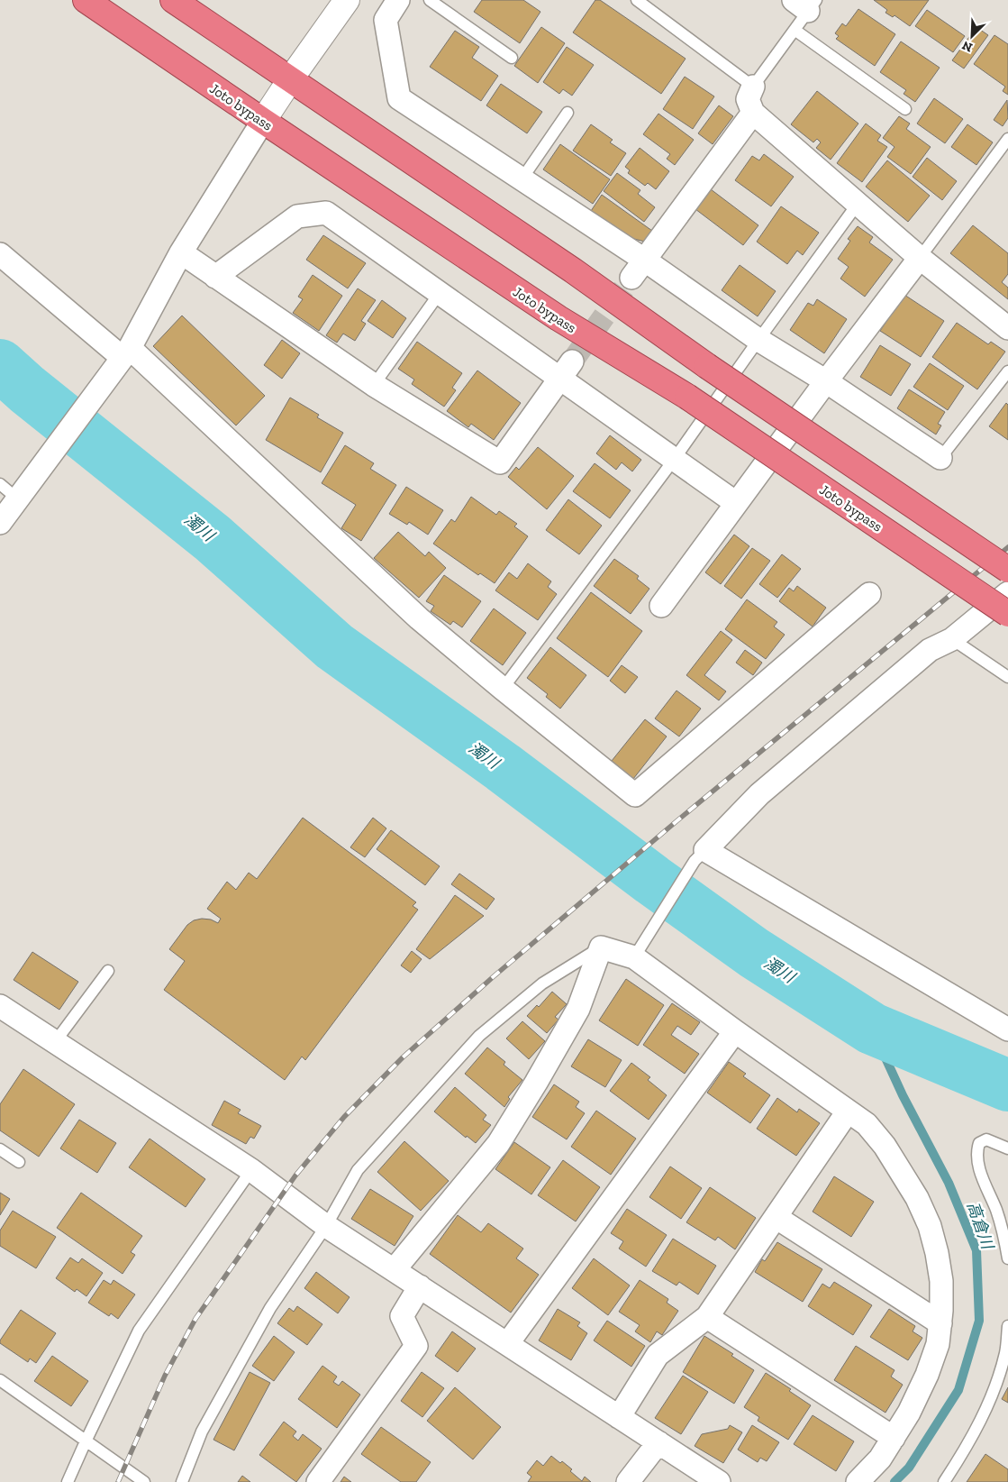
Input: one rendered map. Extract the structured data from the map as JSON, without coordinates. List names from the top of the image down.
{
  "streets": {
    "highway": ["Joto bypass"]
  },
  "water": ["濁川", "高倉川"],
  "north": "bottom left"
}
